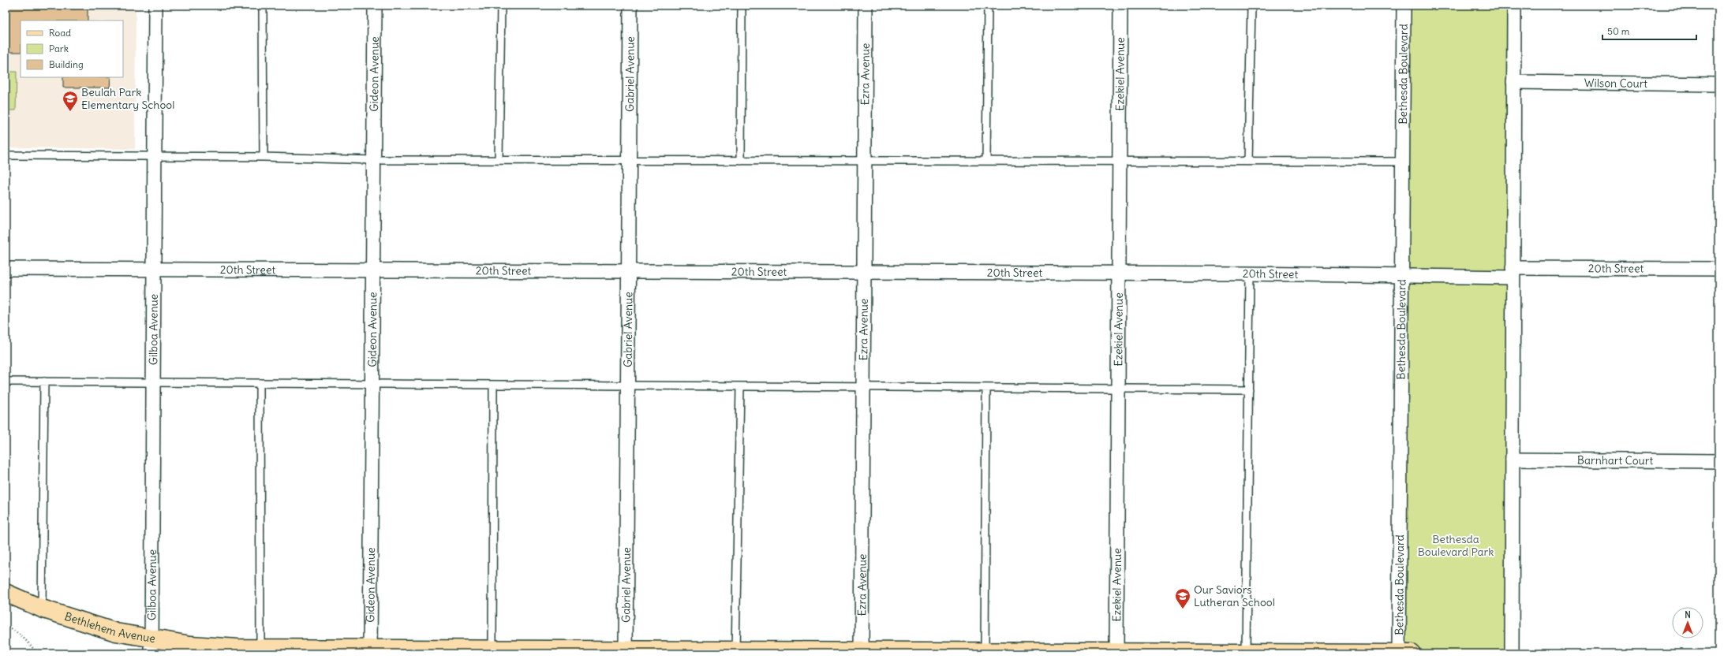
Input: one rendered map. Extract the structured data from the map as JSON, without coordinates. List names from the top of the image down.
{
  "streets": {
    "main road": ["Bethlehem Avenue"],
    "street": [
      "Gideon Avenue",
      "Gabriel Avenue",
      "Ezra Avenue",
      "Ezekiel Avenue",
      "Bethesda Boulevard",
      "Wilson Court",
      "20th Street",
      "Gilboa Avenue",
      "Barnhart Court"
    ]
  },
  "crossings": [
    ["Gideon Avenue", "20th Street"],
    ["Gideon Avenue", "Bethlehem Avenue"],
    ["Gabriel Avenue", "20th Street"],
    ["Gabriel Avenue", "Bethlehem Avenue"],
    ["Ezra Avenue", "20th Street"],
    ["Ezra Avenue", "Bethlehem Avenue"],
    ["Ezekiel Avenue", "20th Street"],
    ["Ezekiel Avenue", "Bethlehem Avenue"],
    ["Bethesda Boulevard", "20th Street"],
    ["Bethesda Boulevard", "Bethlehem Avenue"],
    ["20th Street", "Gilboa Avenue"],
    ["Gilboa Avenue", "Bethlehem Avenue"]
  ],
  "parks": ["Bethesda Boulevard Park"],
  "places": {
    "school or university": ["Beulah Park Elementary School", "Our Saviors Lutheran School"]
  },
  "legend": ["Road", "Park", "Building"],
  "scale_bar": "50 m",
  "north": "top"
}
